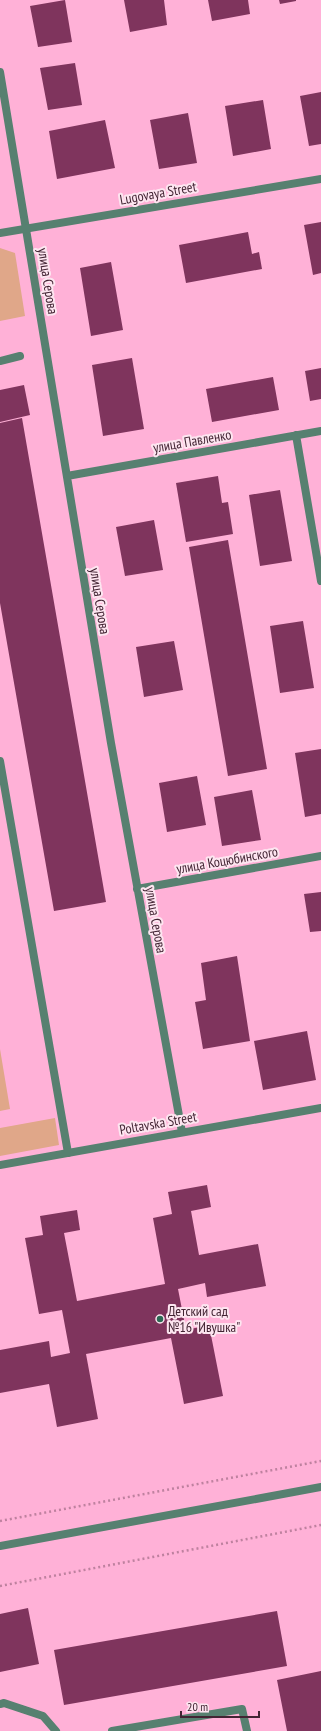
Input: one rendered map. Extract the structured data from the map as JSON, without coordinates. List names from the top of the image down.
{
  "streets": {
    "street": [
      "Lugovaya Street",
      "улица Серова",
      "улица Павленко",
      "улица Коцюбинского",
      "Poltavska Street"
    ]
  },
  "crossings": [
    ["Lugovaya Street", "улица Серова"],
    ["улица Серова", "улица Павленко"],
    ["улица Серова", "улица Коцюбинского"],
    ["улица Серова", "Poltavska Street"]
  ],
  "places": ["Детский сад №16 \"Ивушка\""],
  "scale_bar": "20 m"
}
